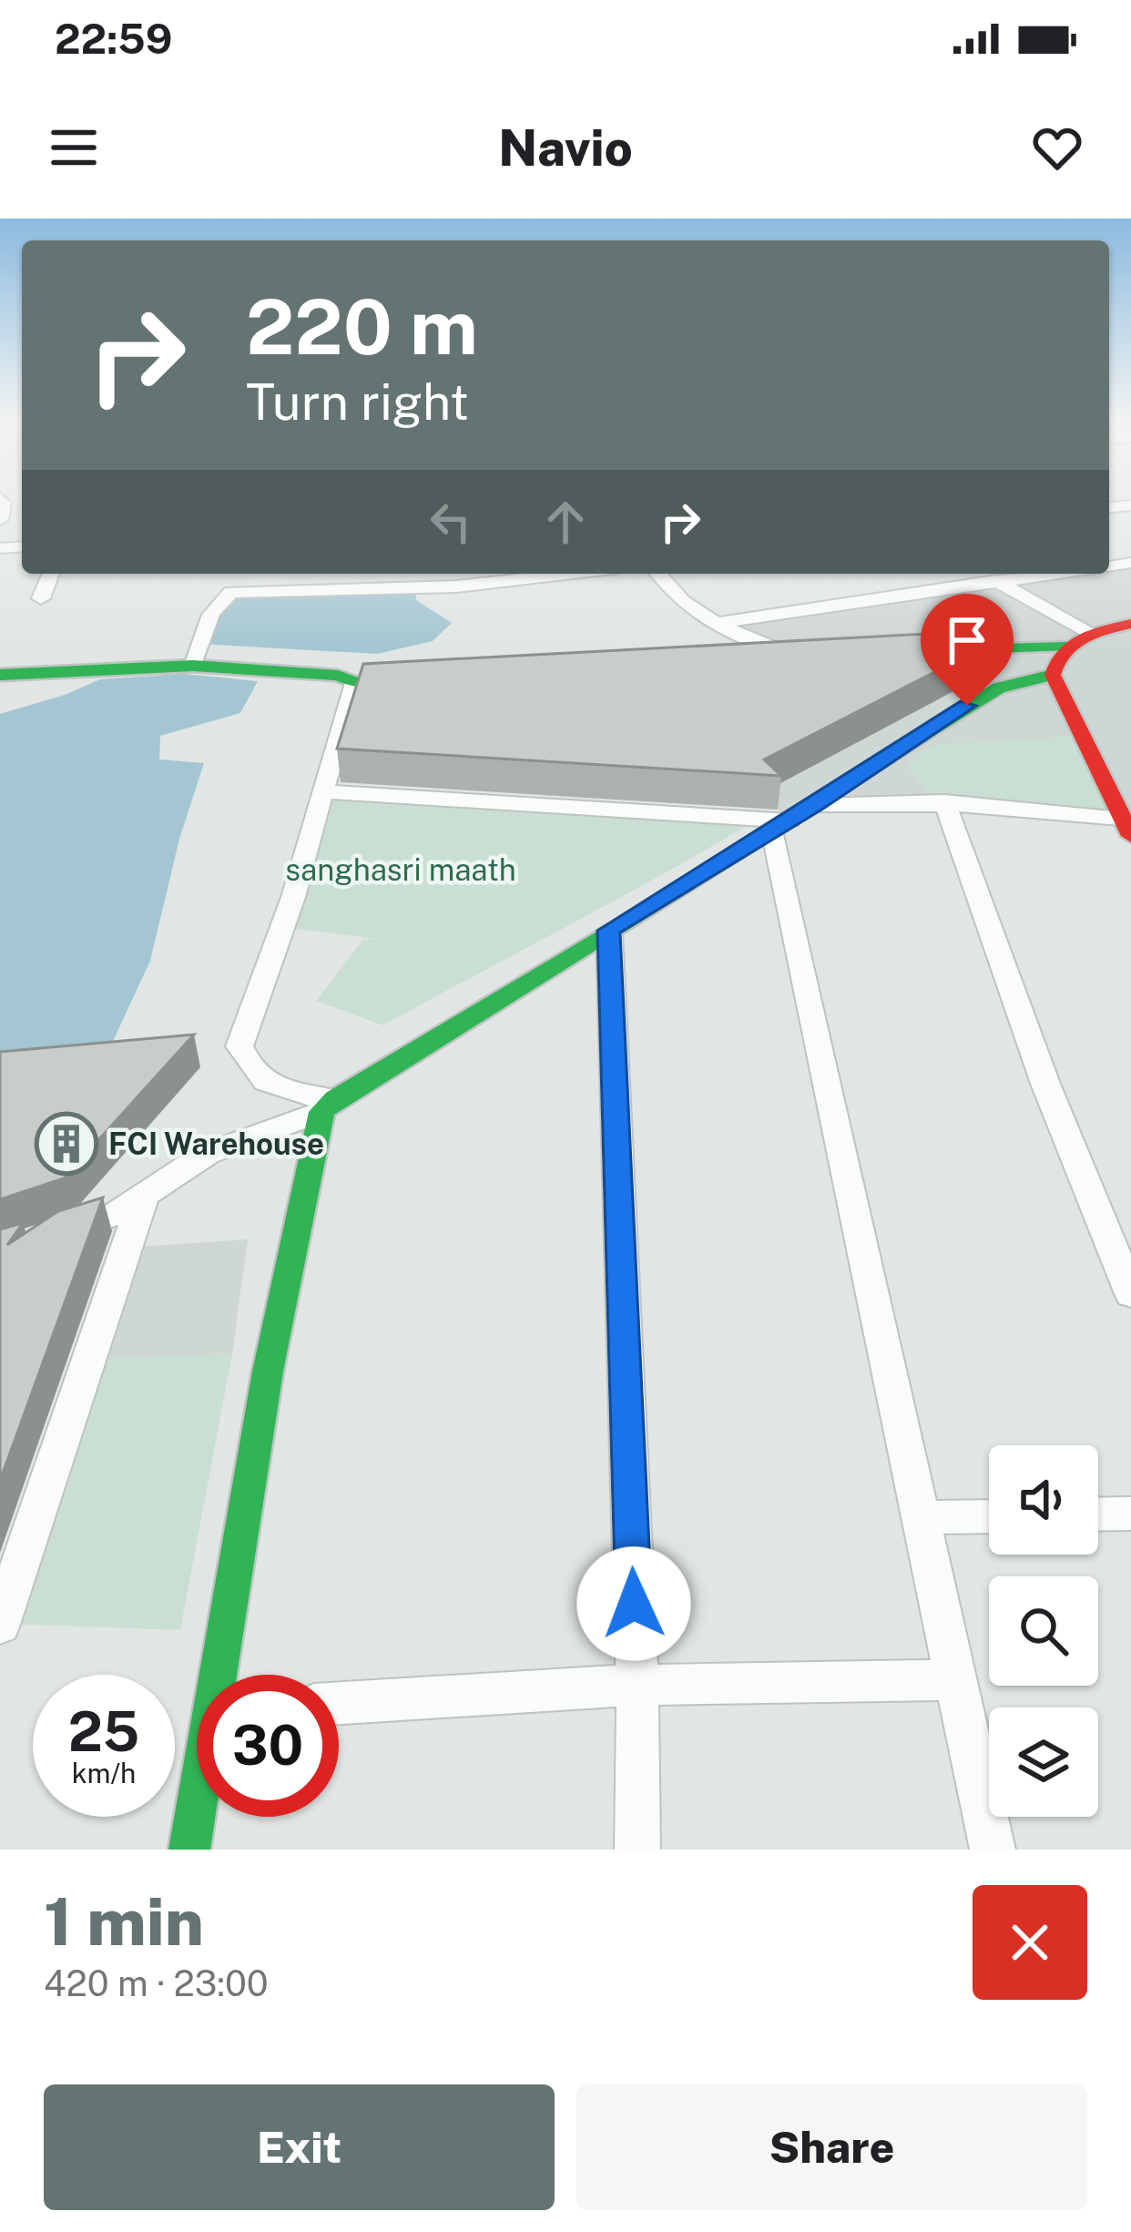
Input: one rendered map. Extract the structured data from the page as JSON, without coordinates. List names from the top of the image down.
{
  "parks": ["sanghasri maath"],
  "places": {
    "building": ["FCI Warehouse"]
  },
  "page": {
    "status": "22:59",
    "header": "Navio",
    "turn": ["220 m", "Turn right"],
    "speed": "25 km/h",
    "limit": "30",
    "heading": ["1 min", "420 m · 23:00"],
    "buttons": ["Exit", "Share"]
  }
}
